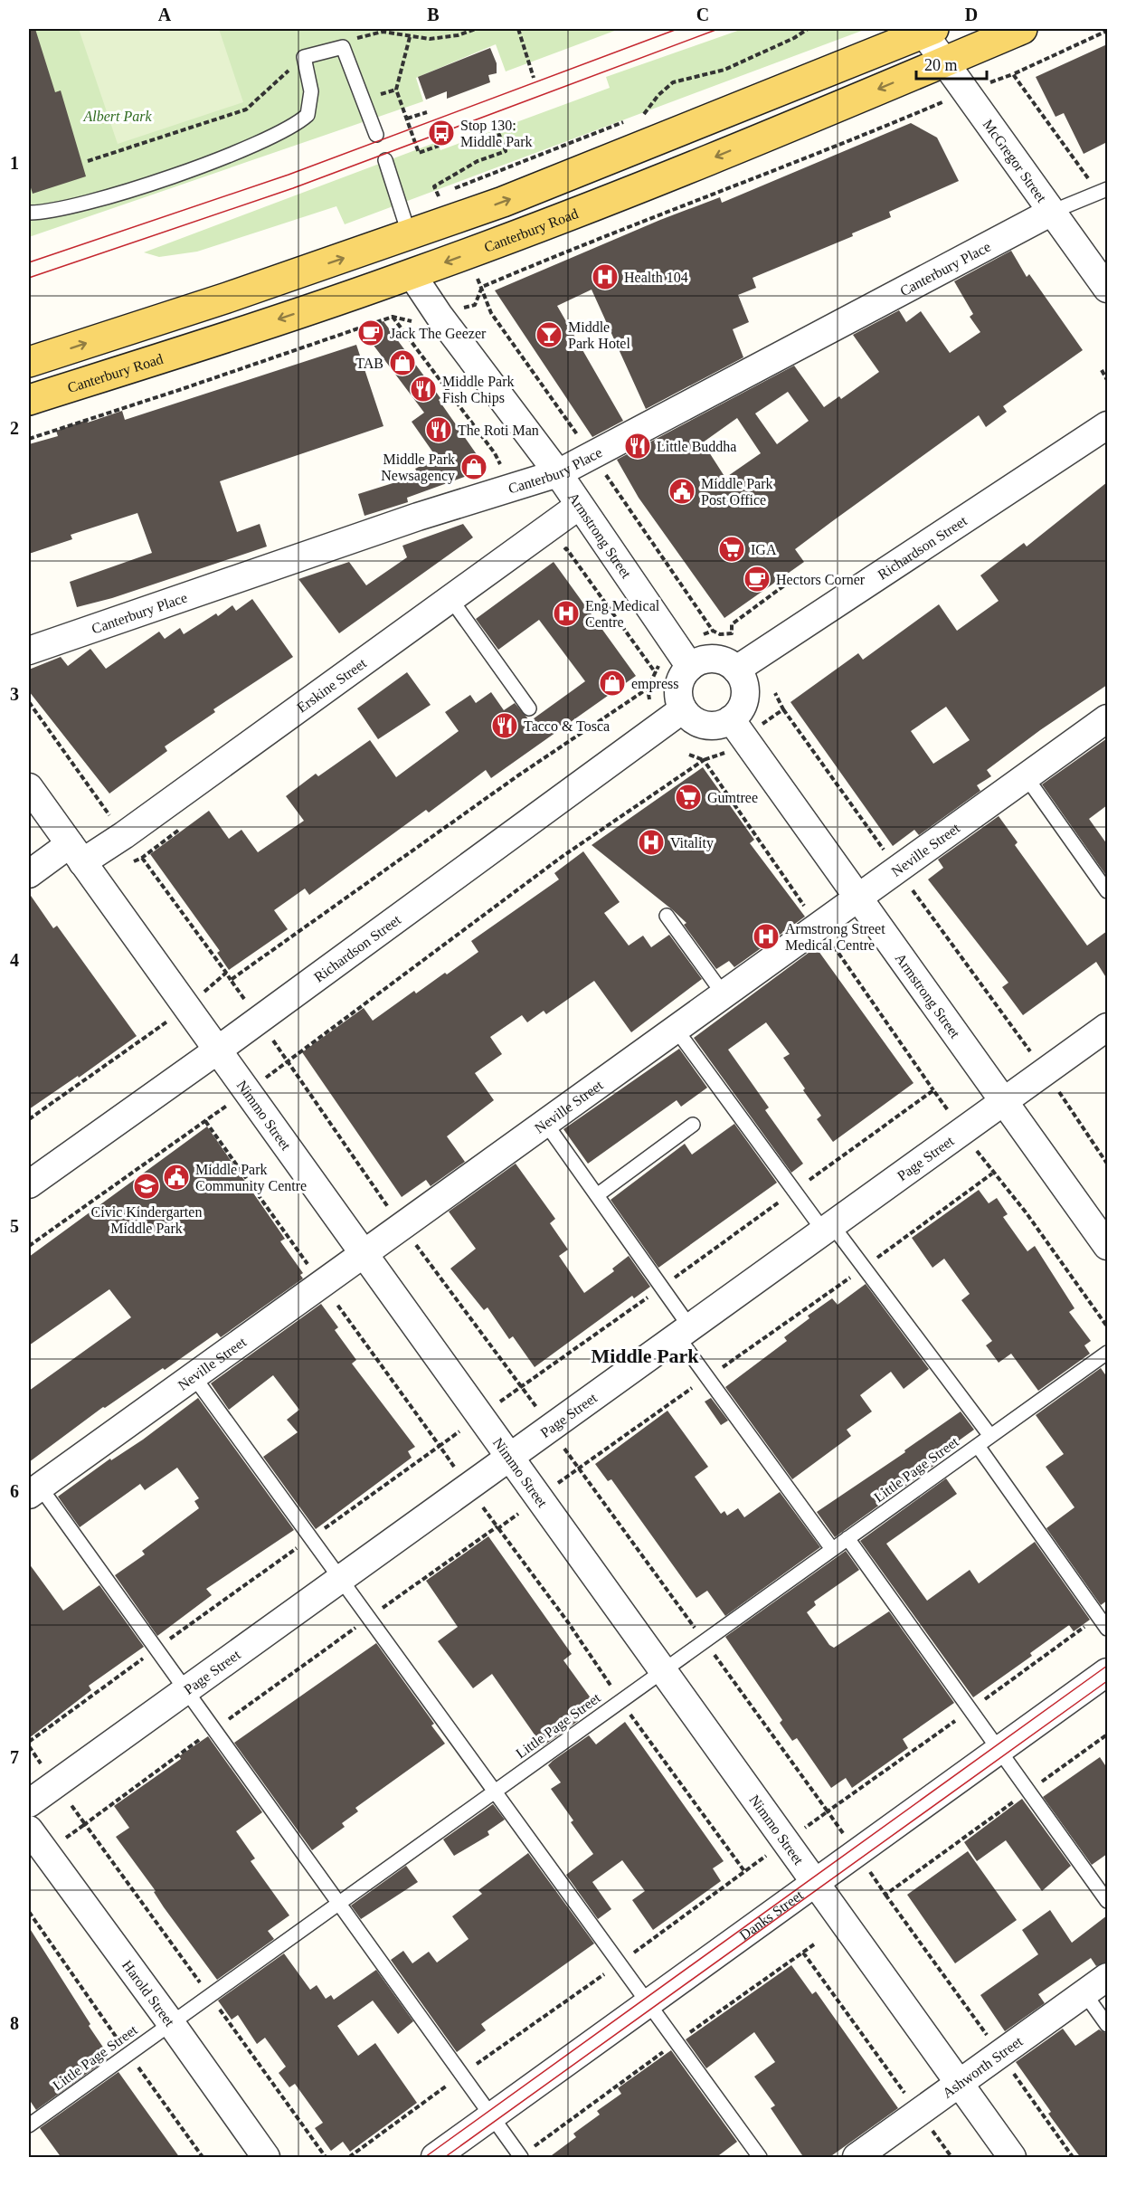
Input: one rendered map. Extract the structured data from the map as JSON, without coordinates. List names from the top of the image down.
{
  "streets": {
    "main road": ["Canterbury Road"],
    "street": [
      "McGregor Street",
      "Canterbury Place",
      "Armstrong Street",
      "Richardson Street",
      "Erskine Street",
      "Neville Street",
      "Nimmo Street",
      "Page Street",
      "Danks Street",
      "Harold Street",
      "Ashworth Street"
    ],
    "lane": ["Little Page Street"]
  },
  "crossings": [
    ["McGregor Street", "Canterbury Road"],
    ["McGregor Street", "Canterbury Place"],
    ["Canterbury Road", "Armstrong Street"],
    ["Canterbury Place", "Armstrong Street"],
    ["Armstrong Street", "Richardson Street"],
    ["Armstrong Street", "Erskine Street"],
    ["Armstrong Street", "Neville Street"],
    ["Armstrong Street", "Page Street"],
    ["Richardson Street", "Nimmo Street"],
    ["Erskine Street", "Nimmo Street"],
    ["Neville Street", "Nimmo Street"],
    ["Nimmo Street", "Page Street"],
    ["Nimmo Street", "Little Page Street"],
    ["Nimmo Street", "Danks Street"],
    ["Nimmo Street", "Ashworth Street"],
    ["Little Page Street", "Harold Street"]
  ],
  "districts": ["Middle Park"],
  "parks": ["Albert Park"],
  "places": {
    "bus stop": ["Stop 130: Middle Park"],
    "hospital": [
      "Health 104",
      "Eng Medical Centre",
      "Vitality",
      "Armstrong Street Medical Centre"
    ],
    "cafe": ["Jack The Geezer", "Hectors Corner"],
    "bar": ["Middle Park Hotel"],
    "shop": ["TAB", "Middle Park Newsagency", "empress"],
    "restaurant": [
      "Middle Park Fish Chips",
      "The Roti Man",
      "Little Buddha",
      "Tacco & Tosca"
    ],
    "public building": ["Middle Park Post Office", "Middle Park Community Centre"],
    "supermarket": ["IGA", "Gumtree"],
    "school or university": ["Civic Kindergarten Middle Park"]
  },
  "scale_bar": "20 m",
  "grid": {
    "columns": [
      "A",
      "B",
      "C",
      "D"
    ],
    "rows": [
      "1",
      "2",
      "3",
      "4",
      "5",
      "6",
      "7",
      "8"
    ]
  }
}
